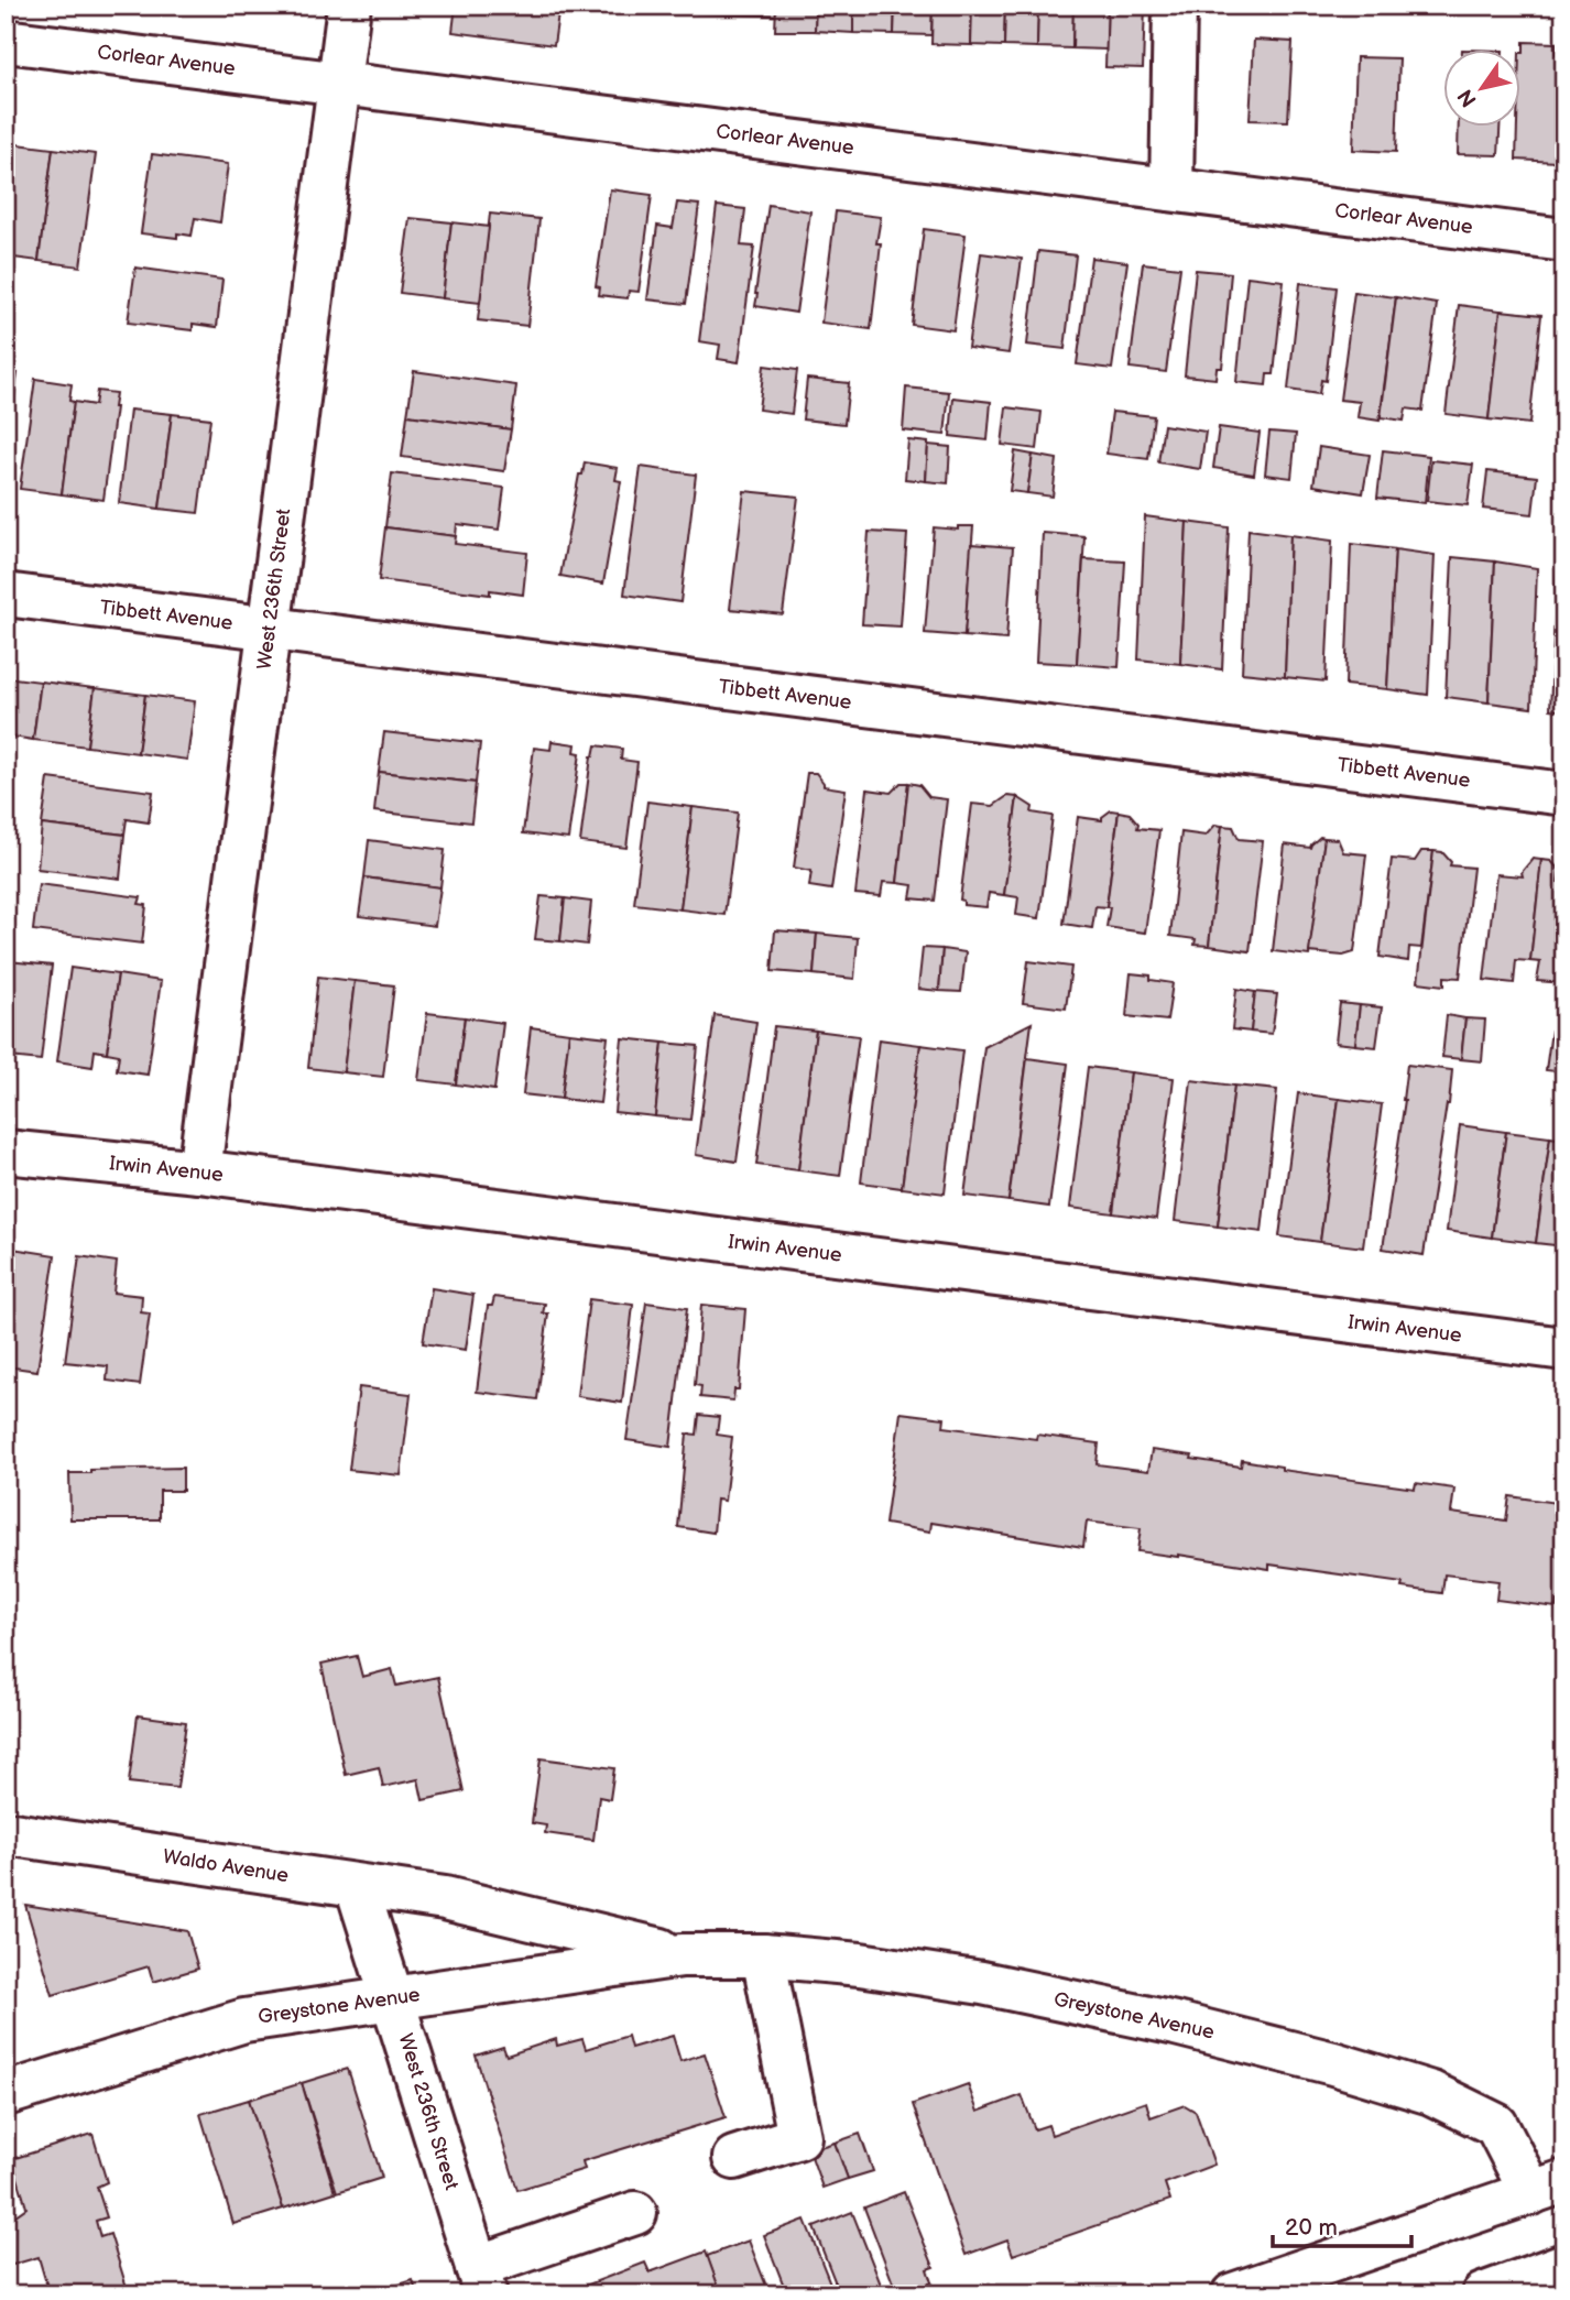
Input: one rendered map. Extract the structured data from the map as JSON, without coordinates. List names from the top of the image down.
{
  "streets": {
    "street": [
      "Corlear Avenue",
      "West 236th Street",
      "Tibbett Avenue",
      "Irwin Avenue",
      "Waldo Avenue",
      "Greystone Avenue"
    ]
  },
  "crossings": [
    ["Corlear Avenue", "West 236th Street"],
    ["West 236th Street", "Tibbett Avenue"],
    ["West 236th Street", "Irwin Avenue"],
    ["West 236th Street", "Waldo Avenue"],
    ["West 236th Street", "Greystone Avenue"],
    ["Waldo Avenue", "Greystone Avenue"]
  ],
  "scale_bar": "20 m",
  "north": "bottom left"
}
